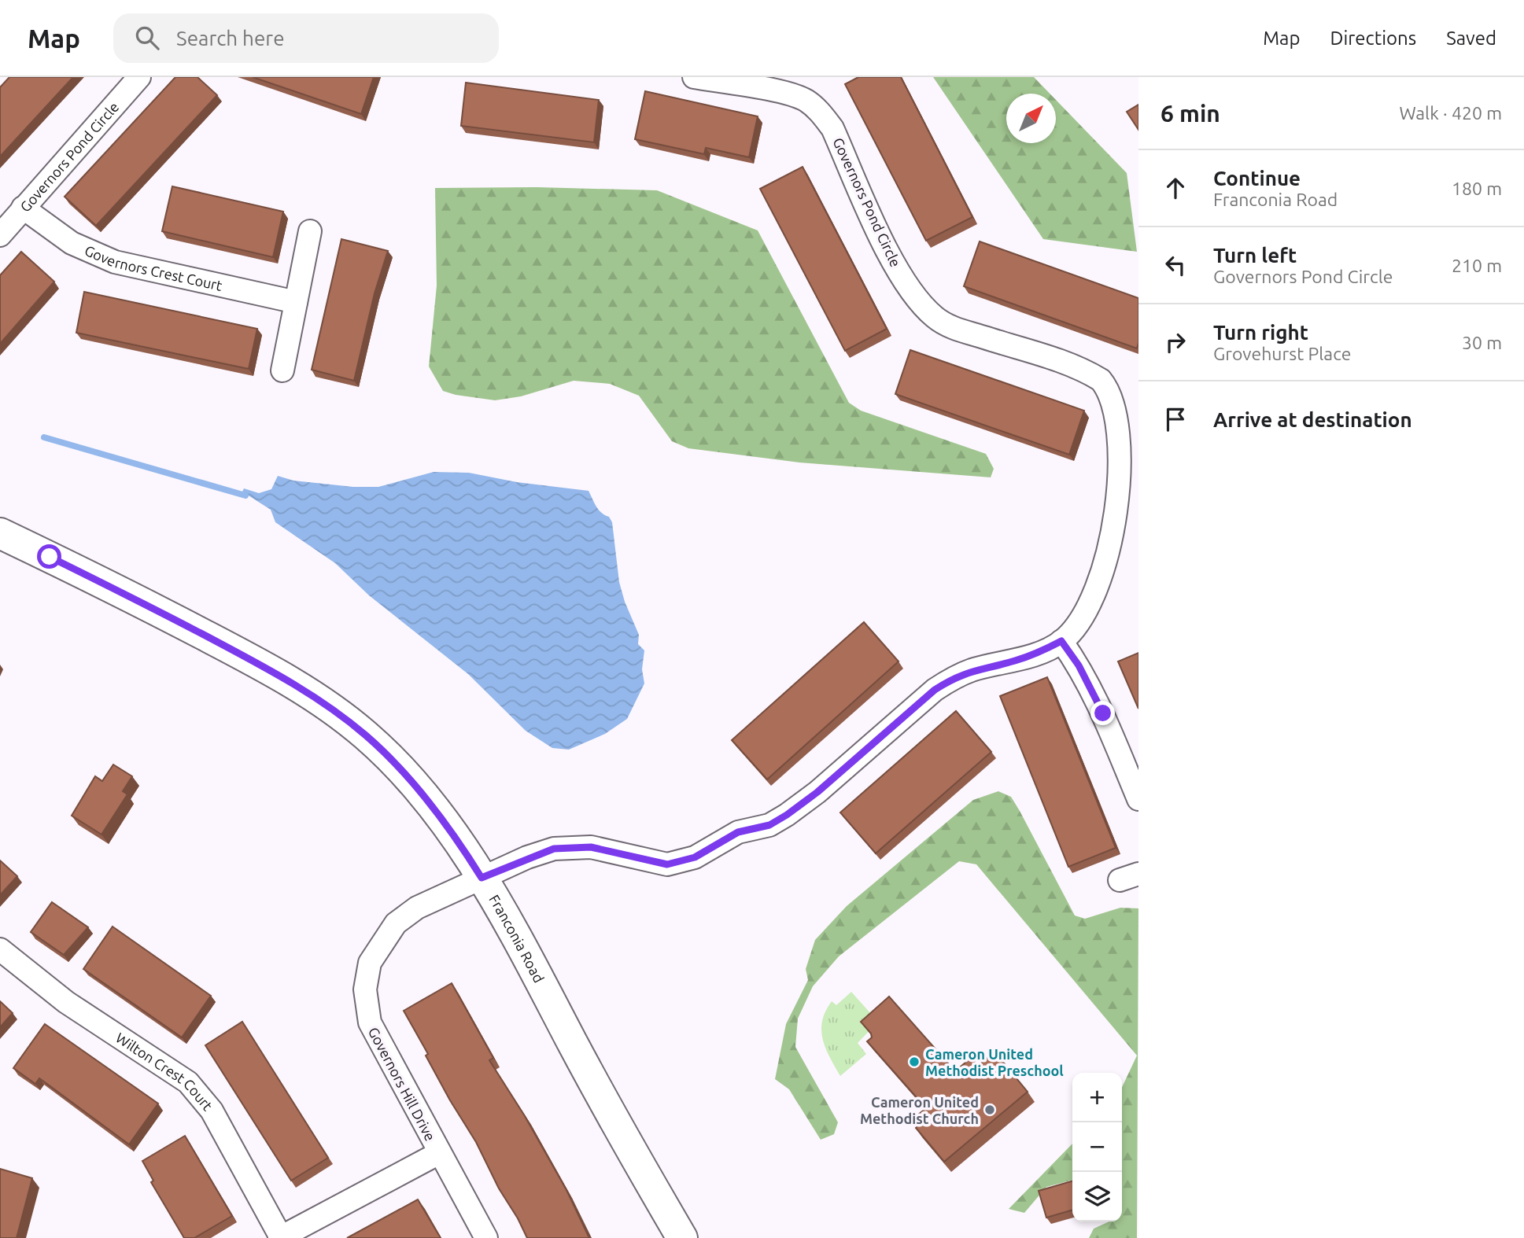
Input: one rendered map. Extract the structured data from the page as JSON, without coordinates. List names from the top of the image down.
{
  "streets": {
    "main road": ["Franconia Road"],
    "street": [
      "Governors Pond Circle",
      "Governors Crest Court",
      "Wilton Crest Court",
      "Governors Hill Drive"
    ]
  },
  "crossings": [
    ["Governors Pond Circle", "Governors Crest Court"],
    ["Governors Pond Circle", "Franconia Road"],
    ["Governors Pond Circle", "Governors Hill Drive"],
    ["Franconia Road", "Governors Hill Drive"]
  ],
  "places": ["Cameron United Methodist Preschool", "Cameron United Methodist Church"],
  "north": "top right",
  "page": {
    "header": "Map",
    "search": "Search here",
    "nav": ["Map", "Directions", "Saved"],
    "heading": ["6 min", "Walk · 420 m"],
    "list": [
      ["Continue", "Franconia Road", "180 m"],
      ["Turn left", "Governors Pond Circle", "210 m"],
      ["Turn right", "Grovehurst Place", "30 m"],
      "Arrive at destination"
    ],
    "map_buttons": ["+", "−"]
  }
}
